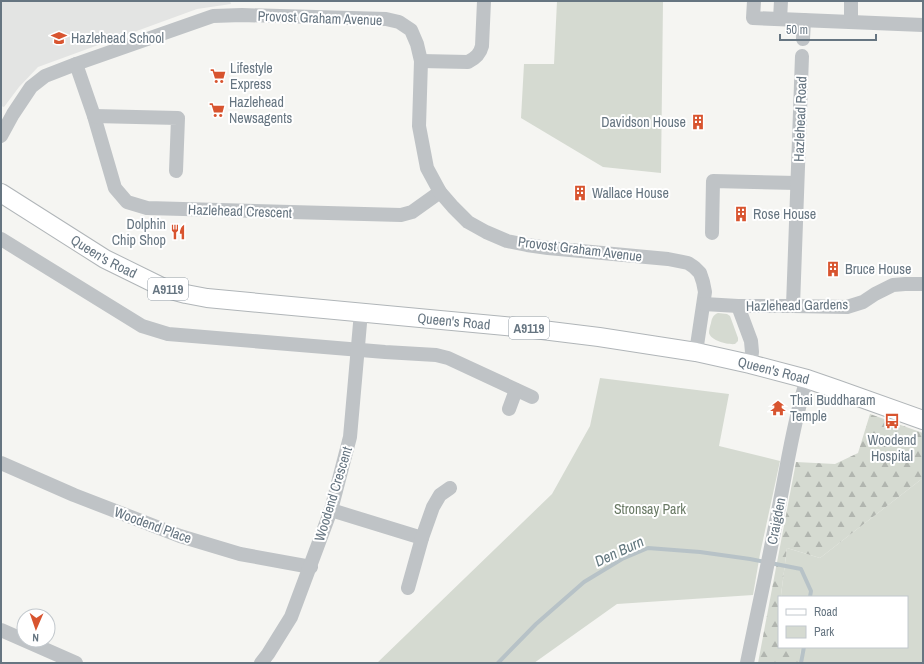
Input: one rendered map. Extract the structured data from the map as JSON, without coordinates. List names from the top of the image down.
{
  "streets": {
    "main road": ["Queen's Road", "A9119"],
    "street": [
      "Provost Graham Avenue",
      "Hazlehead Road",
      "Hazlehead Crescent",
      "Hazlehead Gardens",
      "Woodend Crescent",
      "Craigden",
      "Woodend Place"
    ]
  },
  "crossings": [
    ["Provost Graham Avenue", "Hazlehead Crescent"],
    ["Provost Graham Avenue", "Queen's Road"],
    ["Provost Graham Avenue", "Hazlehead Gardens"],
    ["Hazlehead Road", "Hazlehead Gardens"],
    ["Queen's Road", "Hazlehead Gardens"],
    ["Queen's Road", "Woodend Crescent"],
    ["Queen's Road", "Craigden"],
    ["Woodend Crescent", "Woodend Place"]
  ],
  "water": ["Den Burn"],
  "parks": ["Stronsay Park"],
  "places": {
    "school or university": ["Hazlehead School"],
    "supermarket": ["Lifestyle Express", "Hazlehead Newsagents"],
    "building": [
      "Davidson House",
      "Wallace House",
      "Rose House",
      "Bruce House"
    ],
    "restaurant": ["Dolphin Chip Shop"],
    "temple": ["Thai Buddharam Temple"],
    "bus stop": ["Woodend Hospital"]
  },
  "legend": ["Road", "Park"],
  "scale_bar": "50 m",
  "north": "bottom"
}
